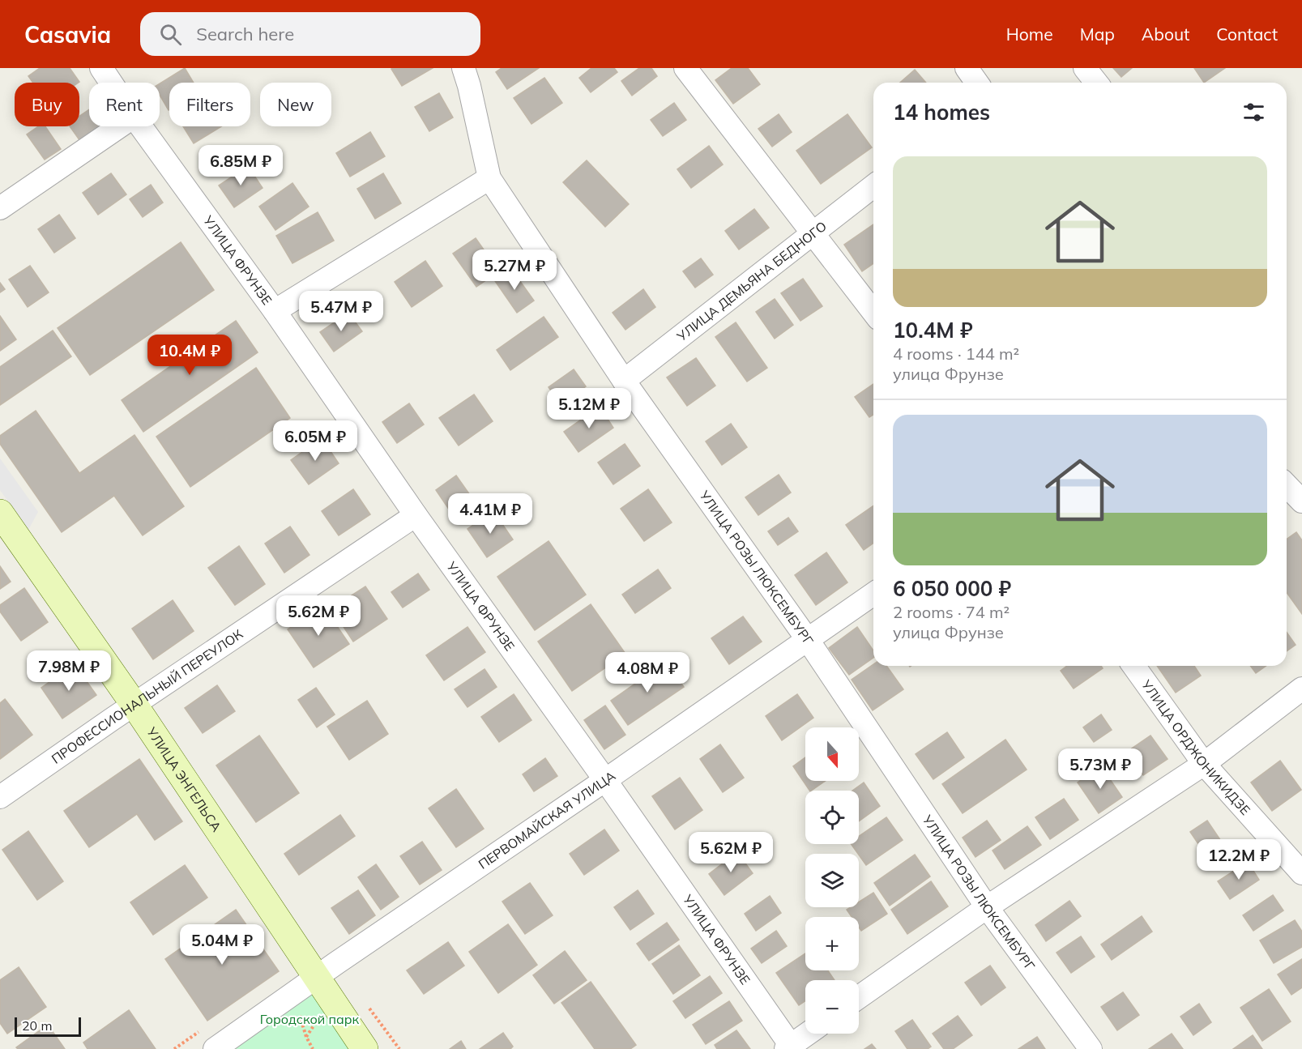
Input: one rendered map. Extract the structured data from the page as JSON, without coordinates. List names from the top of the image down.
{
  "streets": {
    "main road": ["УЛИЦА ЭНГЕЛЬСА"],
    "street": [
      "УЛИЦА ФРУНЗЕ",
      "УЛИЦА ДЕМЬЯНА БЕДНОГО",
      "УЛИЦА РОЗЫ ЛЮКСЕМБУРГ",
      "ПРОФЕССИОНАЛЬНЫЙ ПЕРЕУЛОК",
      "УЛИЦА ОРДЖОНИКИДЗЕ",
      "ПЕРВОМАЙСКАЯ УЛИЦА"
    ]
  },
  "crossings": [
    ["УЛИЦА ФРУНЗЕ", "ПРОФЕССИОНАЛЬНЫЙ ПЕРЕУЛОК"],
    ["УЛИЦА ФРУНЗЕ", "ПЕРВОМАЙСКАЯ УЛИЦА"],
    ["УЛИЦА ДЕМЬЯНА БЕДНОГО", "УЛИЦА РОЗЫ ЛЮКСЕМБУРГ"],
    ["УЛИЦА РОЗЫ ЛЮКСЕМБУРГ", "ПЕРВОМАЙСКАЯ УЛИЦА"],
    ["ПРОФЕССИОНАЛЬНЫЙ ПЕРЕУЛОК", "УЛИЦА ЭНГЕЛЬСА"],
    ["УЛИЦА ЭНГЕЛЬСА", "ПЕРВОМАЙСКАЯ УЛИЦА"]
  ],
  "parks": ["Городской парк"],
  "scale_bar": "20 m",
  "north": "bottom",
  "page": {
    "header": "Casavia",
    "search": "Search here",
    "nav": [
      "Home",
      "Map",
      "About",
      "Contact"
    ],
    "chip": [
      "Buy",
      "Rent",
      "Filters",
      "New"
    ],
    "heading": "14 homes",
    "list": [
      {
        "name": "10.4M ₽",
        "note": "4 rooms · 144 m² · улица Фрунзе"
      },
      {
        "name": "6 050 000 ₽",
        "note": "2 rooms · 74 m² · улица Фрунзе"
      }
    ],
    "price": [
      "6.85M ₽",
      "5.27M ₽",
      "5.47M ₽",
      "10.4M ₽",
      "5.12M ₽",
      "6.05M ₽",
      "4.41M ₽",
      "5.62M ₽",
      "7.98M ₽",
      "4.08M ₽",
      "5.73M ₽",
      "5.62M ₽",
      "12.2M ₽",
      "5.04M ₽"
    ],
    "map_buttons": ["+", "−"],
    "scale": "20 m"
  }
}
